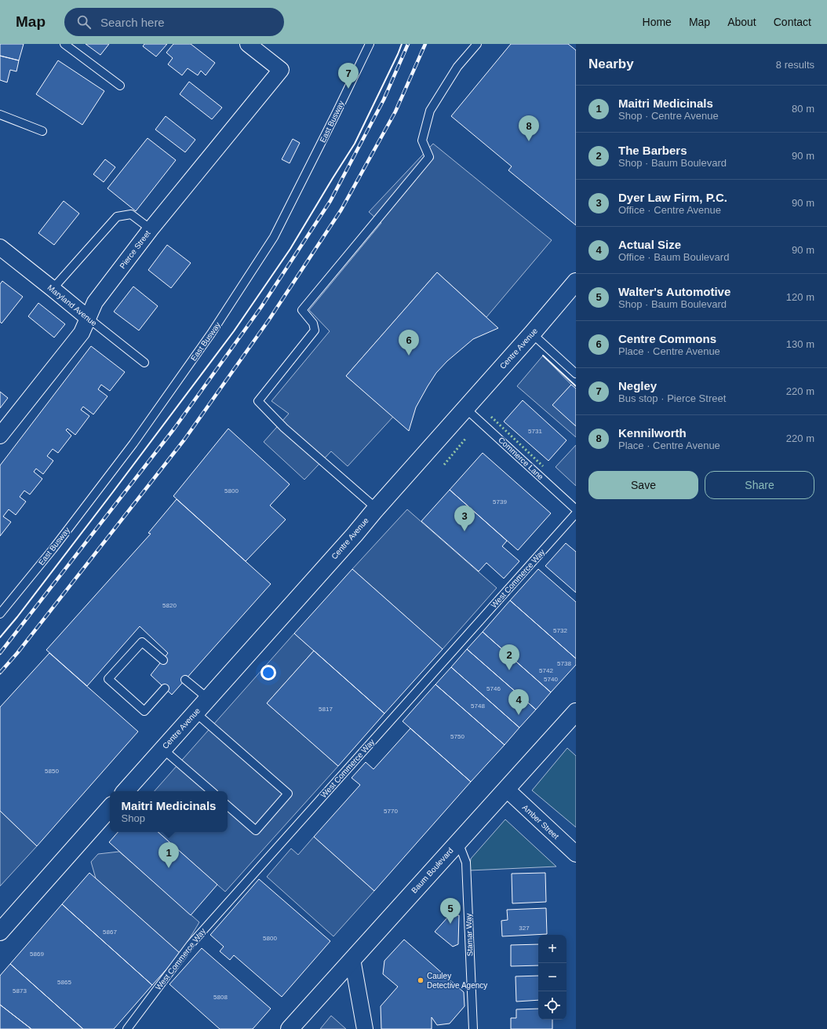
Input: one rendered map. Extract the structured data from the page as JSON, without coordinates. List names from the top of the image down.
{
  "streets": {
    "main road": ["Centre Avenue", "Baum Boulevard"],
    "street": ["Pierce Street", "Maryland Avenue", "Amber Street"],
    "lane": [
      "East Busway",
      "Commerce Lane",
      "West Commerce Way",
      "Stamar Way"
    ]
  },
  "crossings": [
    ["Pierce Street", "Maryland Avenue"],
    ["Centre Avenue", "Commerce Lane"],
    ["Amber Street", "Baum Boulevard"],
    ["Baum Boulevard", "Stamar Way"]
  ],
  "places": ["Cauley Detective Agency"],
  "house_numbers": [
    "5731",
    "5800",
    "5739",
    "5820",
    "5732",
    "5738",
    "5742",
    "5740",
    "5746",
    "5748",
    "5817",
    "5750",
    "5850",
    "5770",
    "327",
    "5867",
    "5800",
    "5869",
    "5865",
    "5873",
    "5808"
  ],
  "page": {
    "header": "Map",
    "search": "Search here",
    "nav": [
      "Home",
      "Map",
      "About",
      "Contact"
    ],
    "heading": ["Nearby", "8 results"],
    "pins": [
      "7",
      "8",
      "6",
      "3",
      "2",
      "4",
      "1",
      "5"
    ],
    "list": [
      {
        "mark": "1",
        "name": "Maitri Medicinals",
        "note": "Shop · Centre Avenue",
        "value": "80 m"
      },
      {
        "mark": "2",
        "name": "The Barbers",
        "note": "Shop · Baum Boulevard",
        "value": "90 m"
      },
      {
        "mark": "3",
        "name": "Dyer Law Firm, P.C.",
        "note": "Office · Centre Avenue",
        "value": "90 m"
      },
      {
        "mark": "4",
        "name": "Actual Size",
        "note": "Office · Baum Boulevard",
        "value": "90 m"
      },
      {
        "mark": "5",
        "name": "Walter's Automotive",
        "note": "Shop · Baum Boulevard",
        "value": "120 m"
      },
      {
        "mark": "6",
        "name": "Centre Commons",
        "note": "Place · Centre Avenue",
        "value": "130 m"
      },
      {
        "mark": "7",
        "name": "Negley",
        "note": "Bus stop · Pierce Street",
        "value": "220 m"
      },
      {
        "mark": "8",
        "name": "Kennilworth",
        "note": "Place · Centre Avenue",
        "value": "220 m"
      }
    ],
    "buttons": ["Save", "Share"],
    "popup": ["Maitri Medicinals", "Shop"],
    "map_buttons": ["+", "−"]
  }
}
